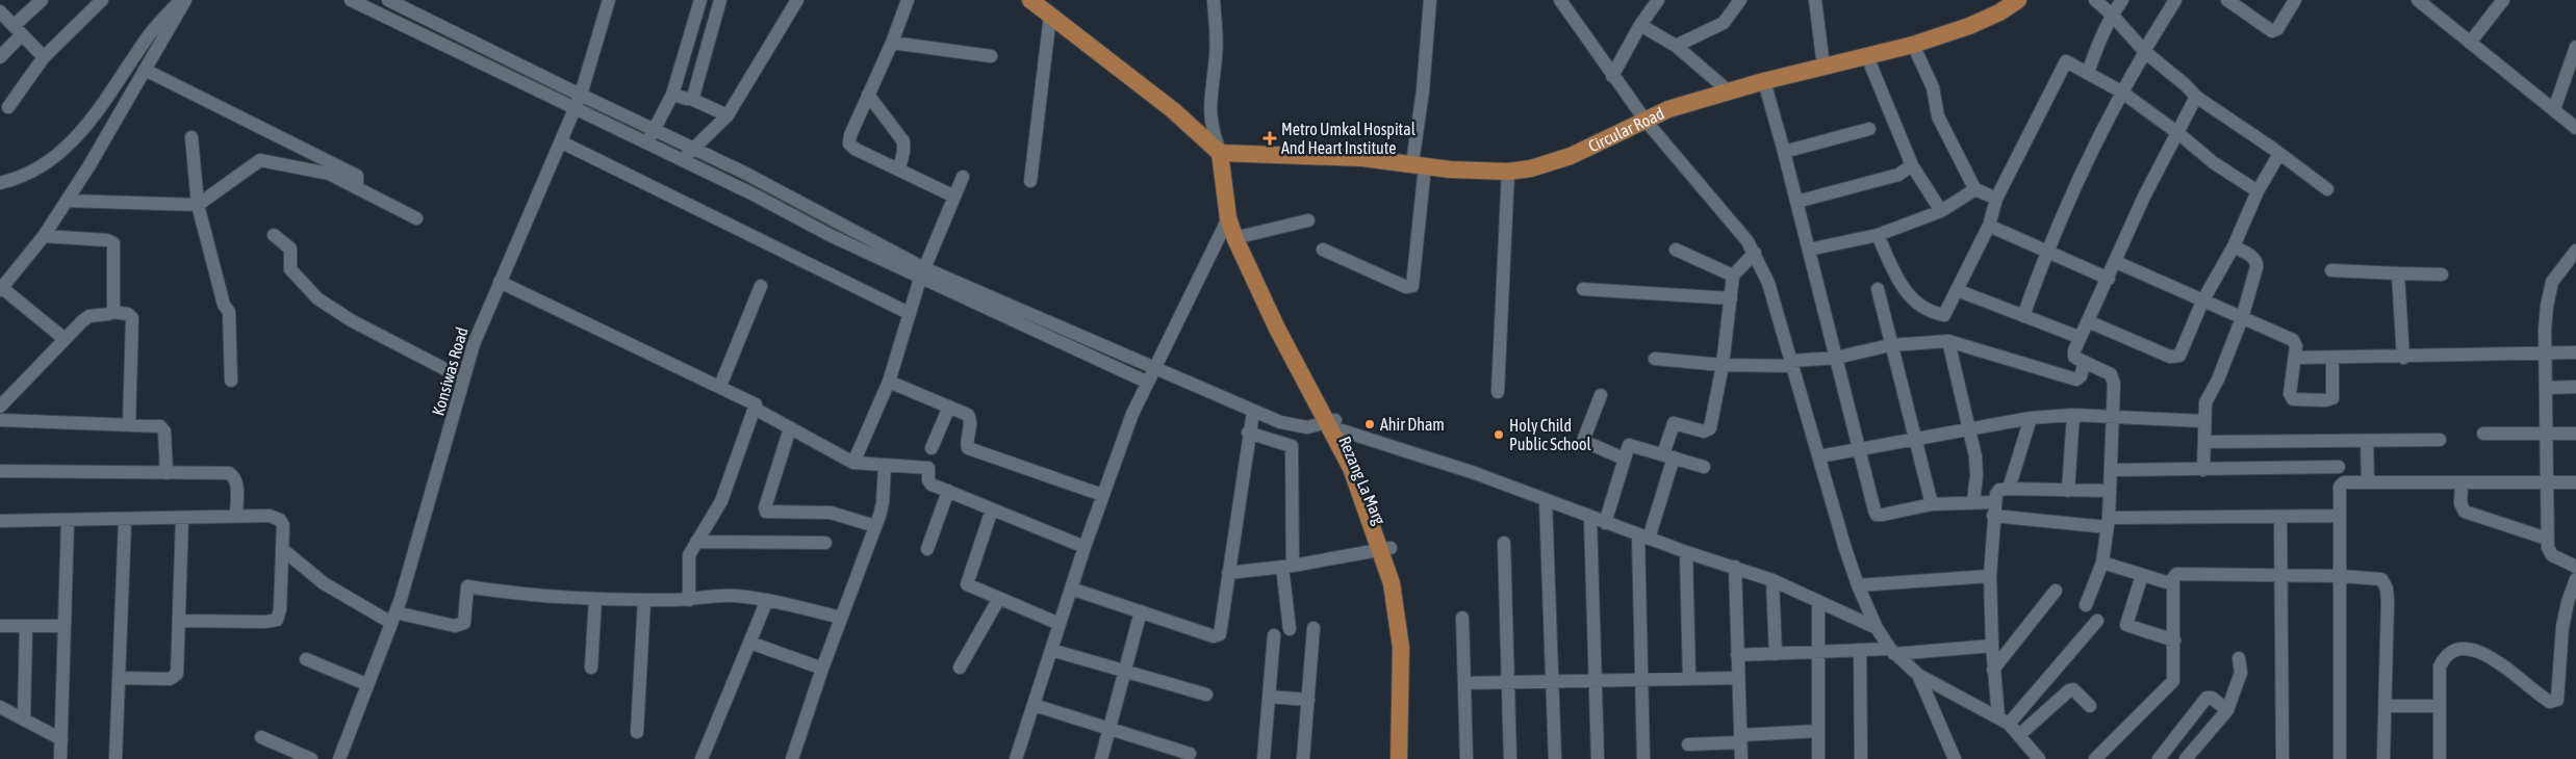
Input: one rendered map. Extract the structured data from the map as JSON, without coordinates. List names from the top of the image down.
{
  "streets": {
    "main road": ["Circular Road", "Rezang La Marg"],
    "street": ["Konsiwas Road"]
  },
  "crossings": [
    ["Circular Road", "Rezang La Marg"]
  ],
  "places": {
    "health": ["Metro Umkal Hospital And Heart Institute"],
    "other": ["Ahir Dham", "Holy Child Public School"]
  }
}
